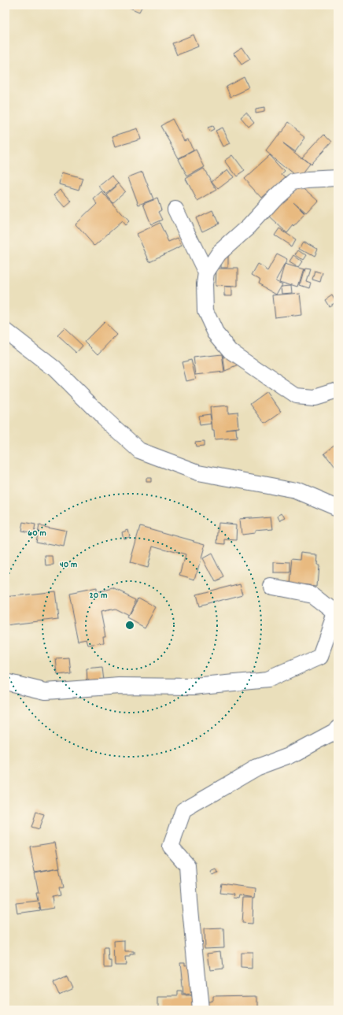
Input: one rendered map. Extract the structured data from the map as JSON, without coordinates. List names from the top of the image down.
{
  "rings": ["60 m", "40 m", "20 m"]
}
